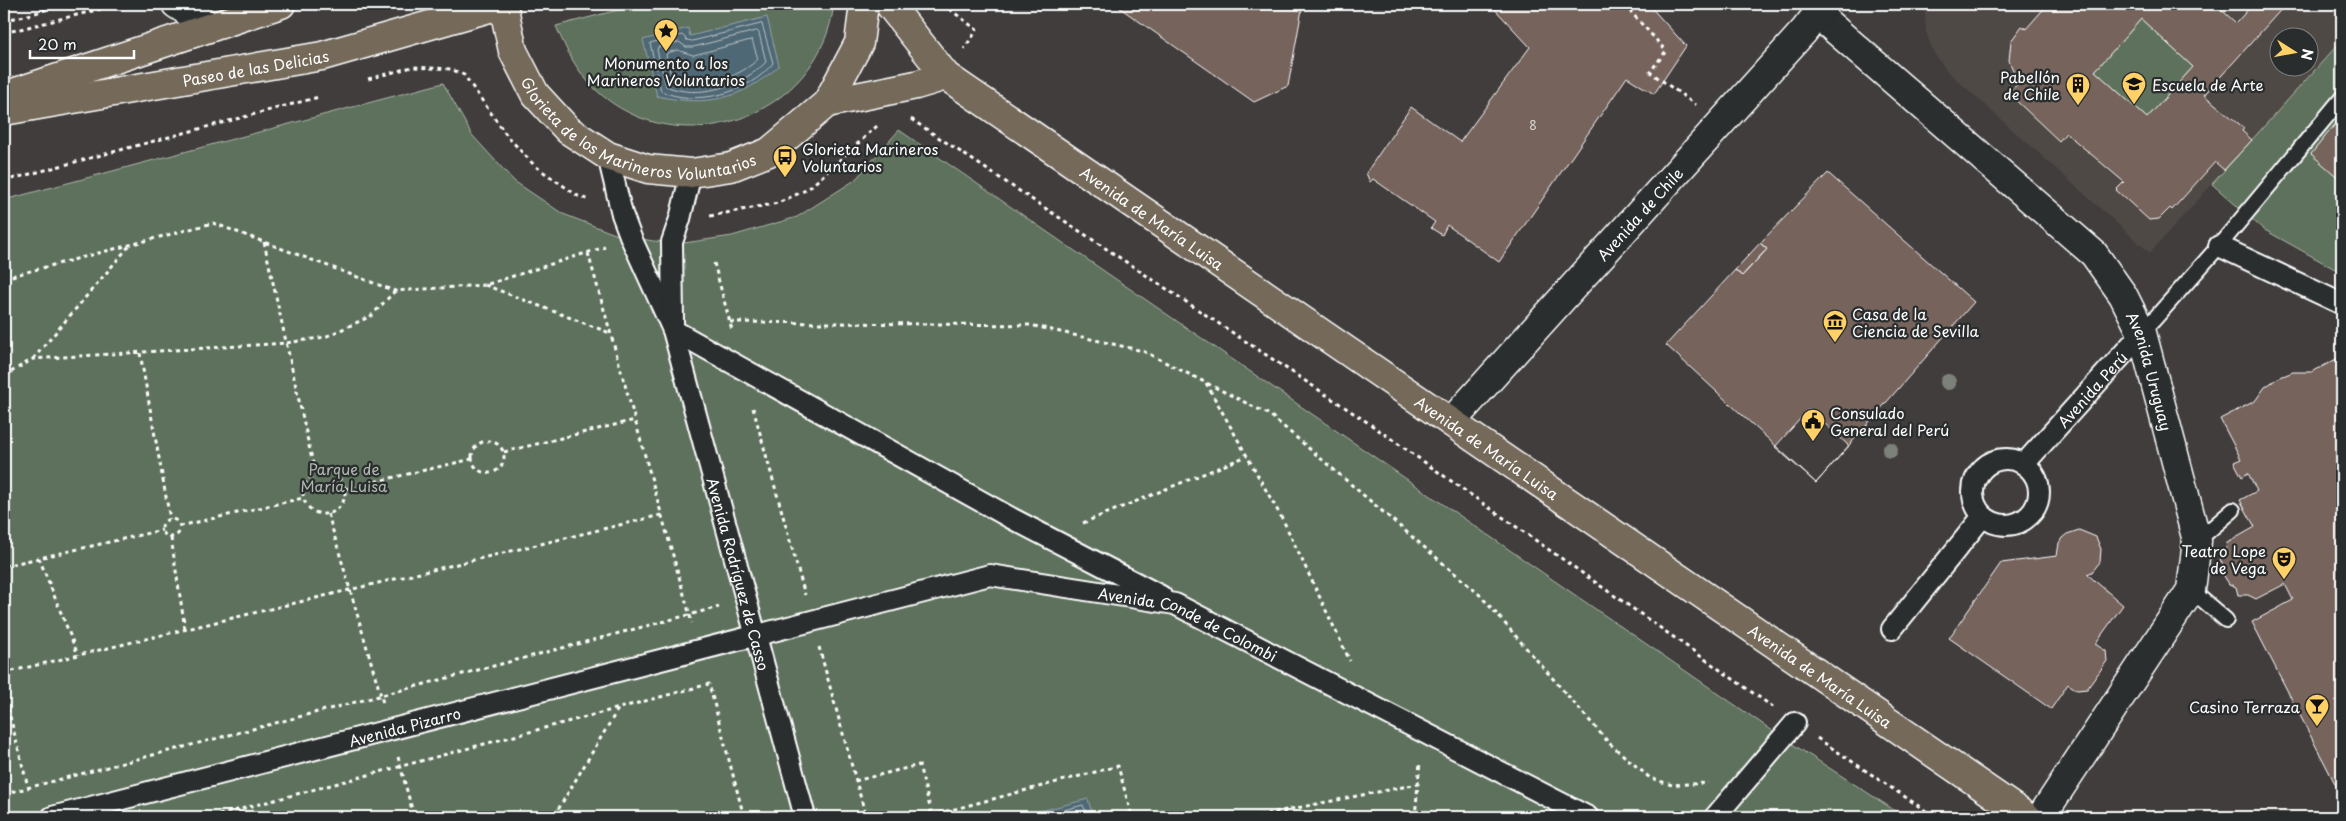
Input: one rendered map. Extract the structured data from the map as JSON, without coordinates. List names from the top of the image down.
{
  "streets": {
    "main road": ["Paseo de las Delicias", "Glorieta de los Marineros Voluntarios", "Avenida de María Luisa"],
    "street": [
      "Avenida de Chile",
      "Avenida Uruguay",
      "Avenida Perú",
      "Avenida Rodríguez de Casso",
      "Avenida Conde de Colombi",
      "Avenida Pizarro"
    ]
  },
  "crossings": [
    ["Paseo de las Delicias", "Glorieta de los Marineros Voluntarios"],
    ["Avenida de Chile", "Avenida de María Luisa"],
    ["Avenida de Chile", "Avenida Uruguay"],
    ["Avenida Uruguay", "Avenida Perú"],
    ["Avenida Rodríguez de Casso", "Avenida Conde de Colombi"],
    ["Avenida Rodríguez de Casso", "Avenida Pizarro"],
    ["Avenida Conde de Colombi", "Avenida Pizarro"]
  ],
  "parks": ["Parque de María Luisa"],
  "places": {
    "place": ["Monumento a los Marineros Voluntarios"],
    "school or university": ["Escuela de Arte"],
    "building": ["Pabellón de Chile"],
    "bus stop": ["Glorieta Marineros Voluntarios"],
    "museum": ["Casa de la Ciencia de Sevilla"],
    "public building": ["Consulado General del Perú"],
    "theatre": ["Teatro Lope de Vega"],
    "bar": ["Casino Terraza"]
  },
  "house_numbers": ["8"],
  "scale_bar": "20 m",
  "north": "right"
}
